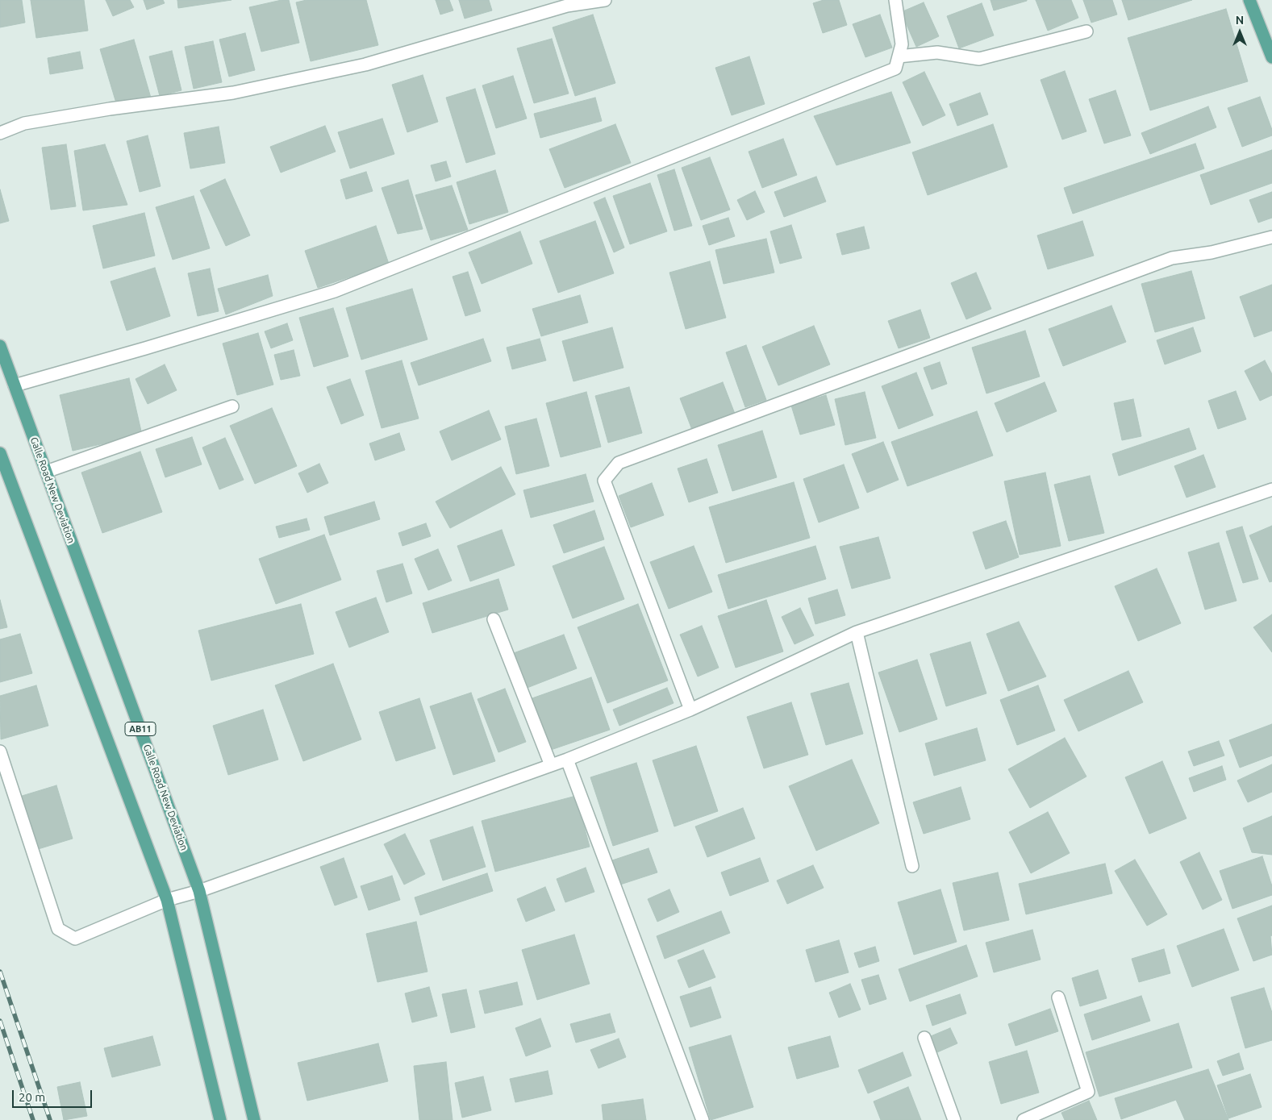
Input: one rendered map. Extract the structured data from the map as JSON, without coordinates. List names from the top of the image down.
{
  "streets": {
    "main road": ["Galle Road New Deviation", "AB11"]
  },
  "scale_bar": "20 m",
  "north": "top"
}
